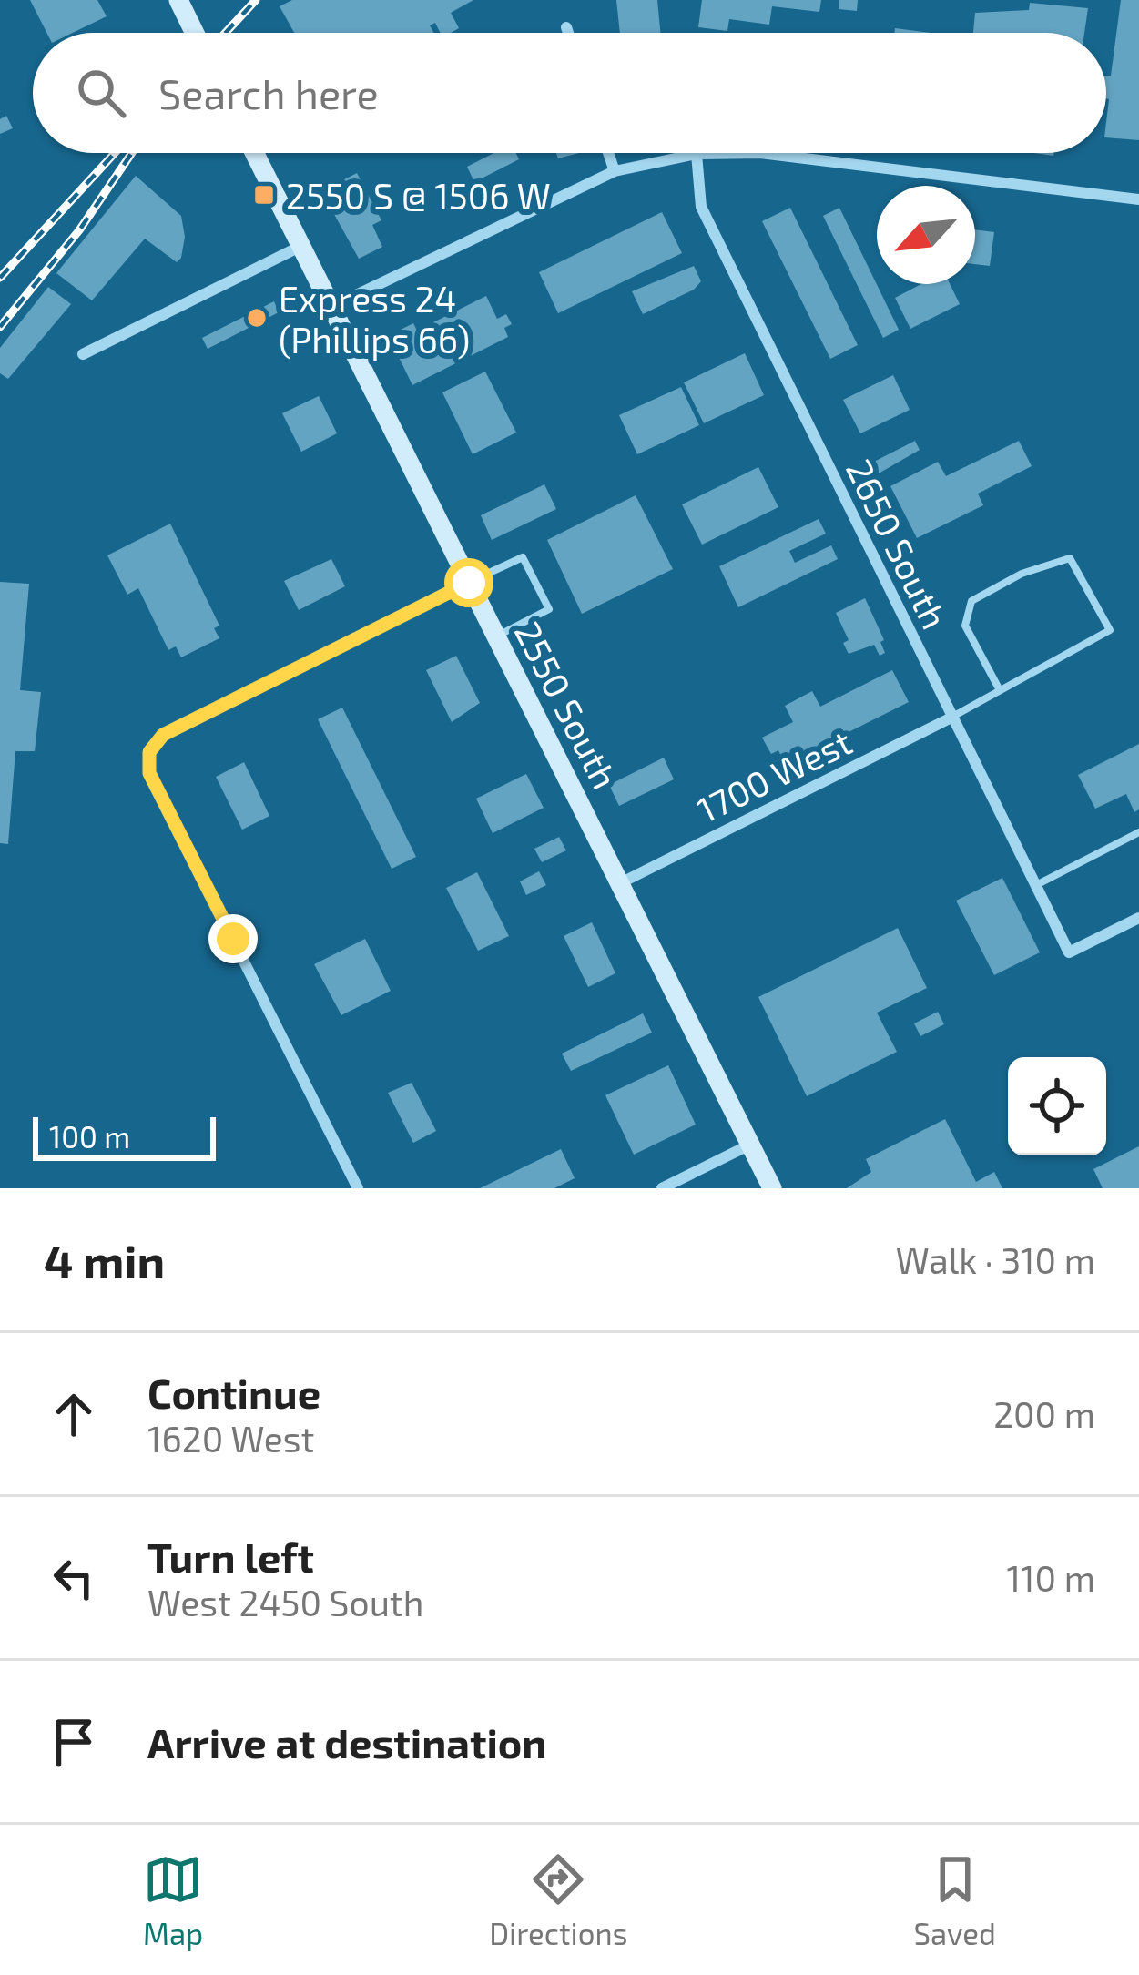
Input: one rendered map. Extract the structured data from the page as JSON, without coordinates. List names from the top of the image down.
{
  "streets": {
    "main road": ["2550 South"],
    "street": ["2650 South", "1700 West"]
  },
  "crossings": [
    ["2650 South", "1700 West"],
    ["2550 South", "1700 West"]
  ],
  "places": {
    "transit": ["2550 S @ 1506 W"],
    "other": ["Express 24 (Phillips 66)"]
  },
  "scale_bar": "100 m",
  "north": "bottom left",
  "page": {
    "search": "Search here",
    "scale": "100 m",
    "heading": ["4 min", "Walk · 310 m"],
    "list": [
      ["Continue", "1620 West", "200 m"],
      ["Turn left", "West 2450 South", "110 m"],
      "Arrive at destination"
    ],
    "nav": ["Map", "Directions", "Saved"]
  }
}
